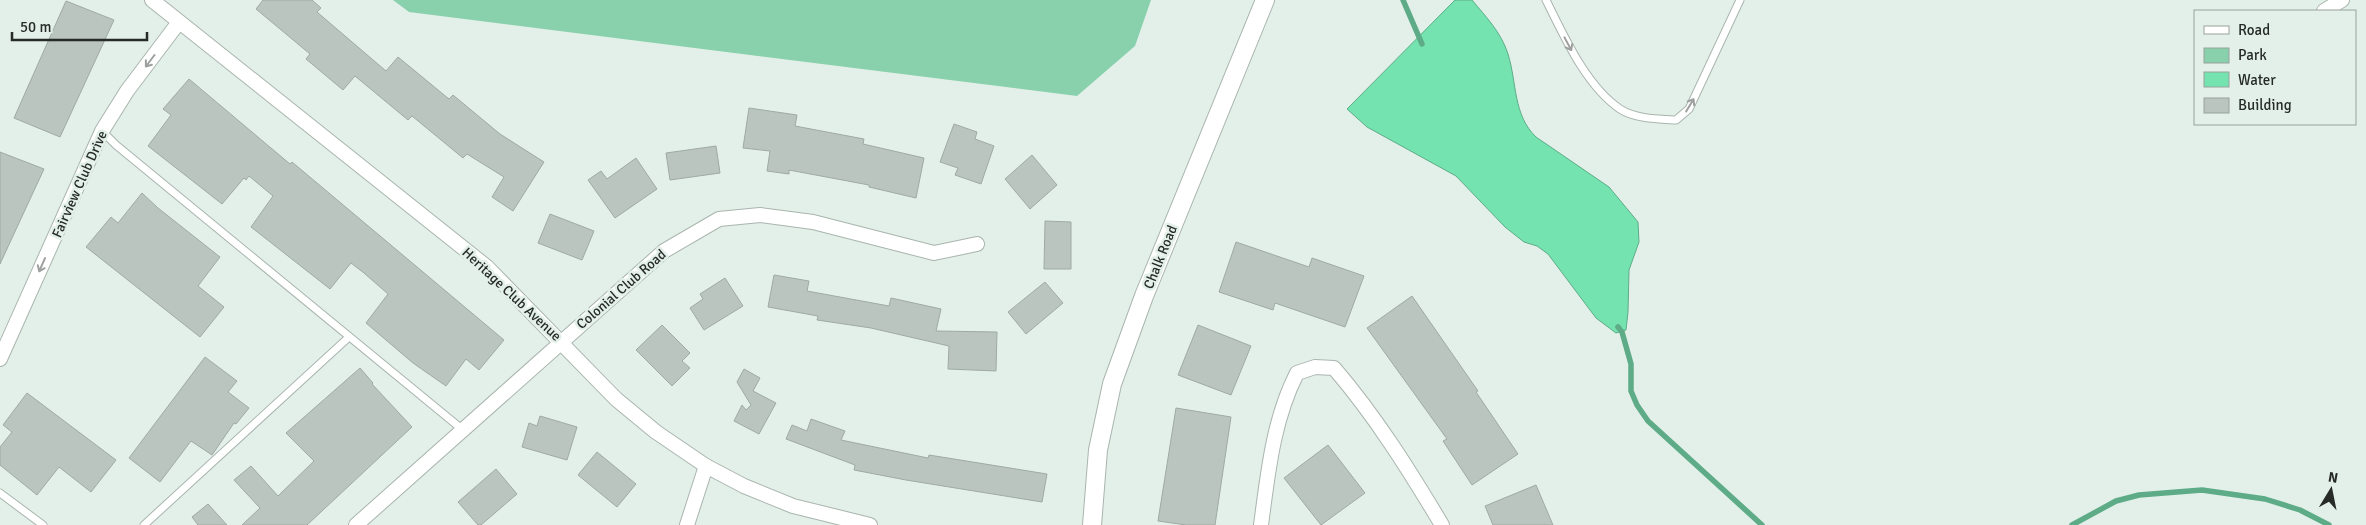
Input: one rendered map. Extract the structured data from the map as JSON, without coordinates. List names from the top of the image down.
{
  "streets": {
    "street": [
      "Fairview Club Drive",
      "Chalk Road",
      "Colonial Club Road",
      "Heritage Club Avenue"
    ]
  },
  "crossings": [
    ["Fairview Club Drive", "Heritage Club Avenue"],
    ["Colonial Club Road", "Heritage Club Avenue"]
  ],
  "one_way": ["Fairview Club Drive"],
  "legend": [
    "Road",
    "Park",
    "Water",
    "Building"
  ],
  "scale_bar": "50 m",
  "north": "top"
}
